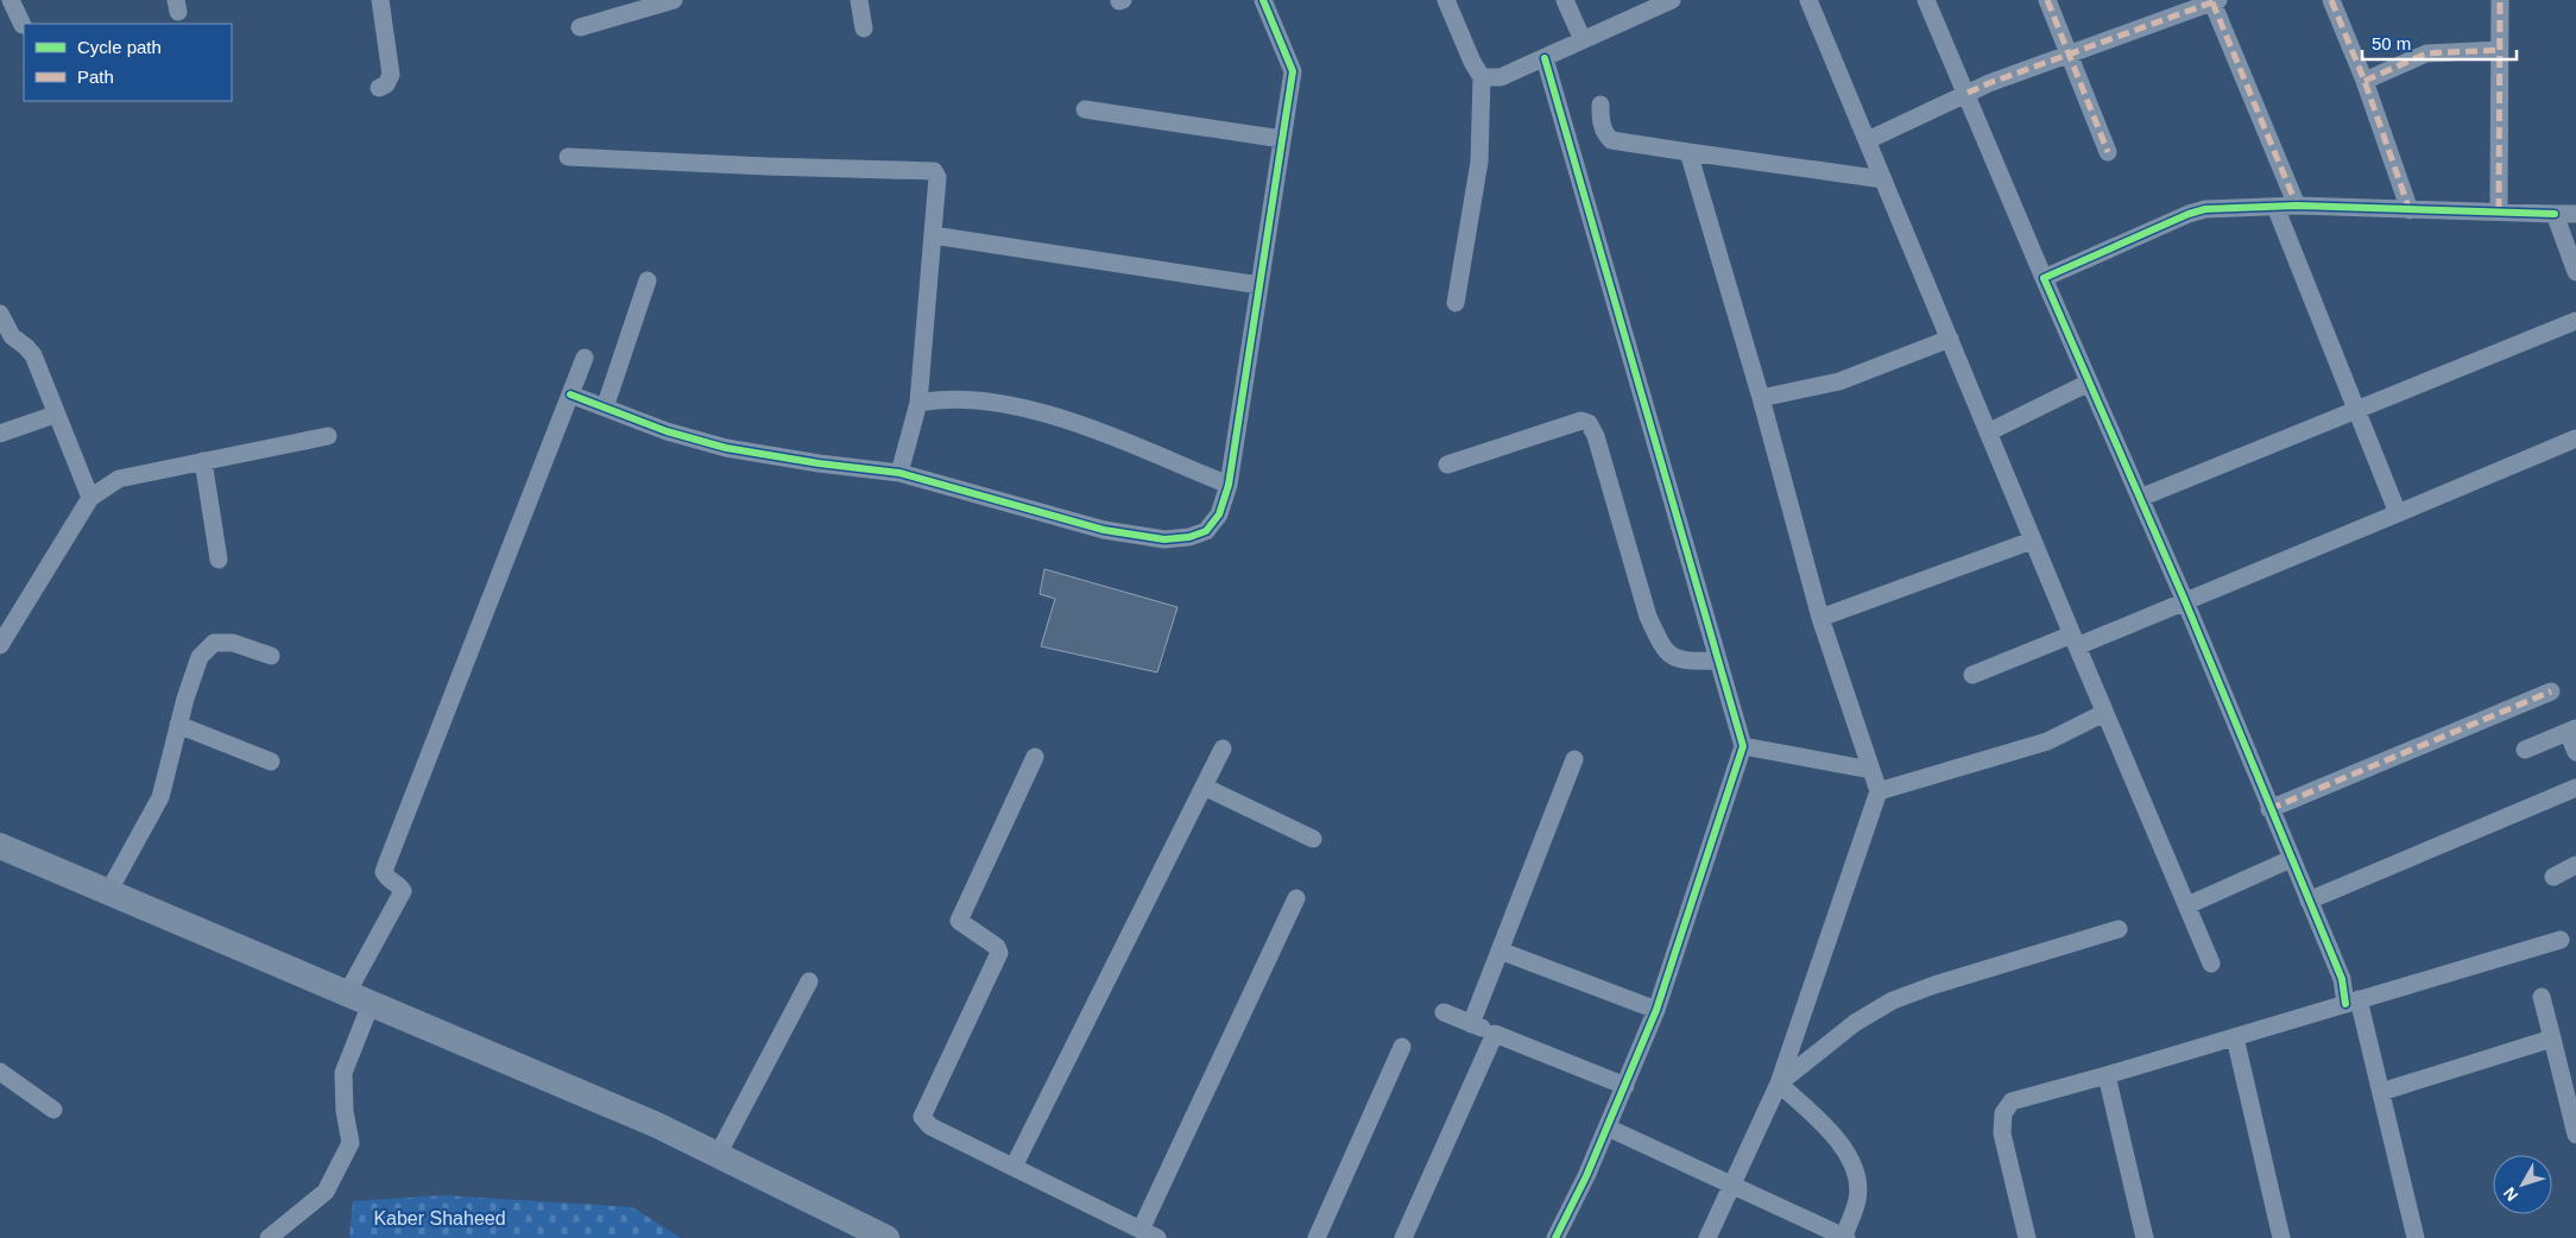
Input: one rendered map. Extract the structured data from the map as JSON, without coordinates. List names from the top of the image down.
{
  "parks": ["Kaber Shaheed"],
  "legend": ["Cycle path", "Path"],
  "scale_bar": "50 m",
  "north": "bottom left"
}
